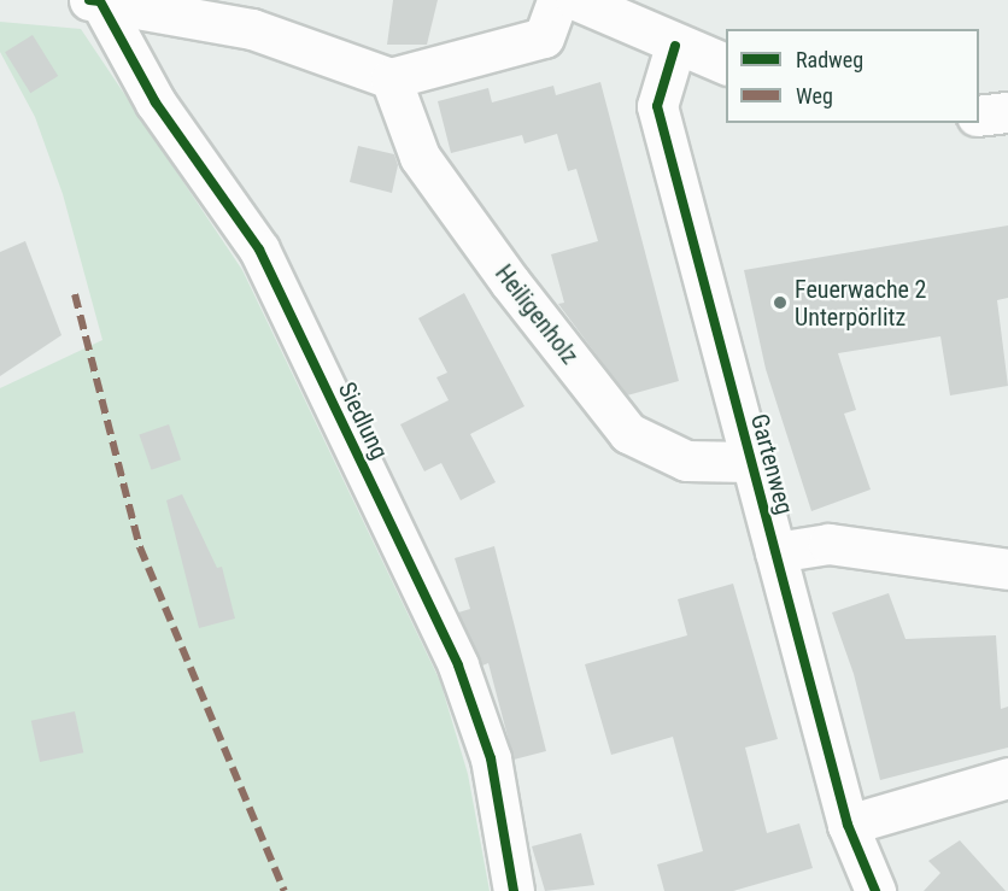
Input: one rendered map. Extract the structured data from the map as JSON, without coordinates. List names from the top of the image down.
{
  "streets": {
    "street": ["Heiligenholz", "Siedlung", "Gartenweg"]
  },
  "crossings": [
    ["Heiligenholz", "Gartenweg"]
  ],
  "places": ["Feuerwache 2 Unterpörlitz"],
  "legend": ["Radweg", "Weg"]
}
